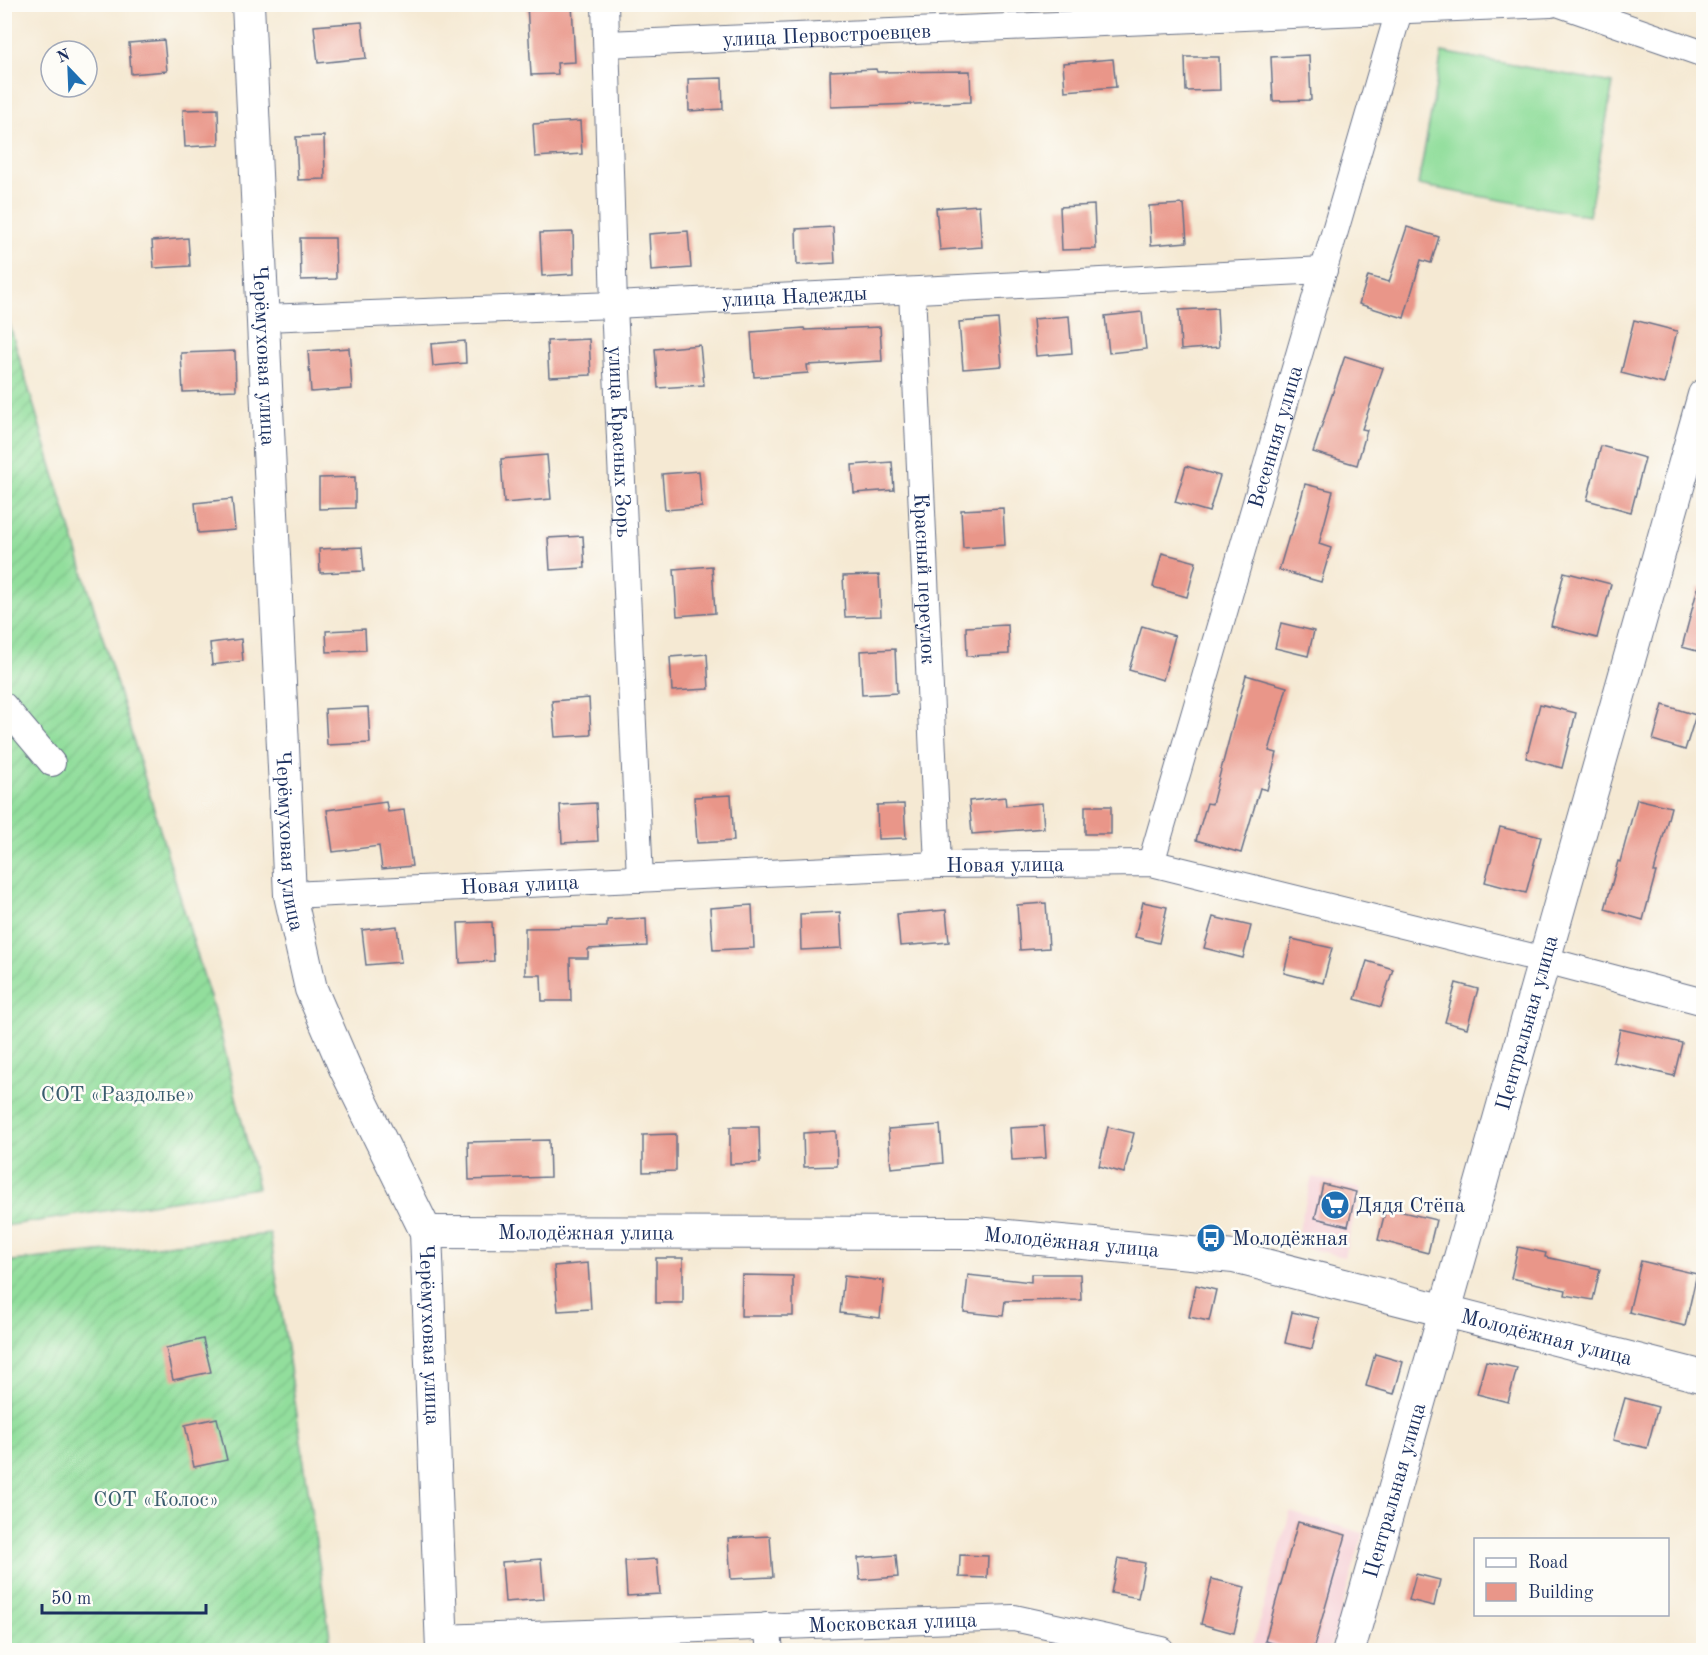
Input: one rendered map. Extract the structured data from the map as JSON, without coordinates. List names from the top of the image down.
{
  "streets": {
    "street": [
      "улица Первостроевцев",
      "улица Надежды",
      "Черёмуховая улица",
      "Весенняя улица",
      "улица Красных Зорь",
      "Красный переулок",
      "Новая улица",
      "Центральная улица",
      "Молодёжная улица",
      "Московская улица"
    ]
  },
  "crossings": [
    ["улица Первостроевцев", "Весенняя улица"],
    ["улица Первостроевцев", "улица Красных Зорь"],
    ["улица Надежды", "Черёмуховая улица"],
    ["улица Надежды", "Весенняя улица"],
    ["улица Надежды", "улица Красных Зорь"],
    ["улица Надежды", "Красный переулок"],
    ["Черёмуховая улица", "Новая улица"],
    ["Черёмуховая улица", "Молодёжная улица"],
    ["Черёмуховая улица", "Московская улица"],
    ["Весенняя улица", "Новая улица"],
    ["улица Красных Зорь", "Новая улица"],
    ["Красный переулок", "Новая улица"],
    ["Новая улица", "Центральная улица"],
    ["Центральная улица", "Молодёжная улица"]
  ],
  "parks": ["СОТ «Раздолье»", "СОТ «Колос»"],
  "places": {
    "supermarket": ["Дядя Стёпа"],
    "bus stop": ["Молодёжная"]
  },
  "legend": ["Road", "Building"],
  "scale_bar": "50 m",
  "north": "top left"
}
